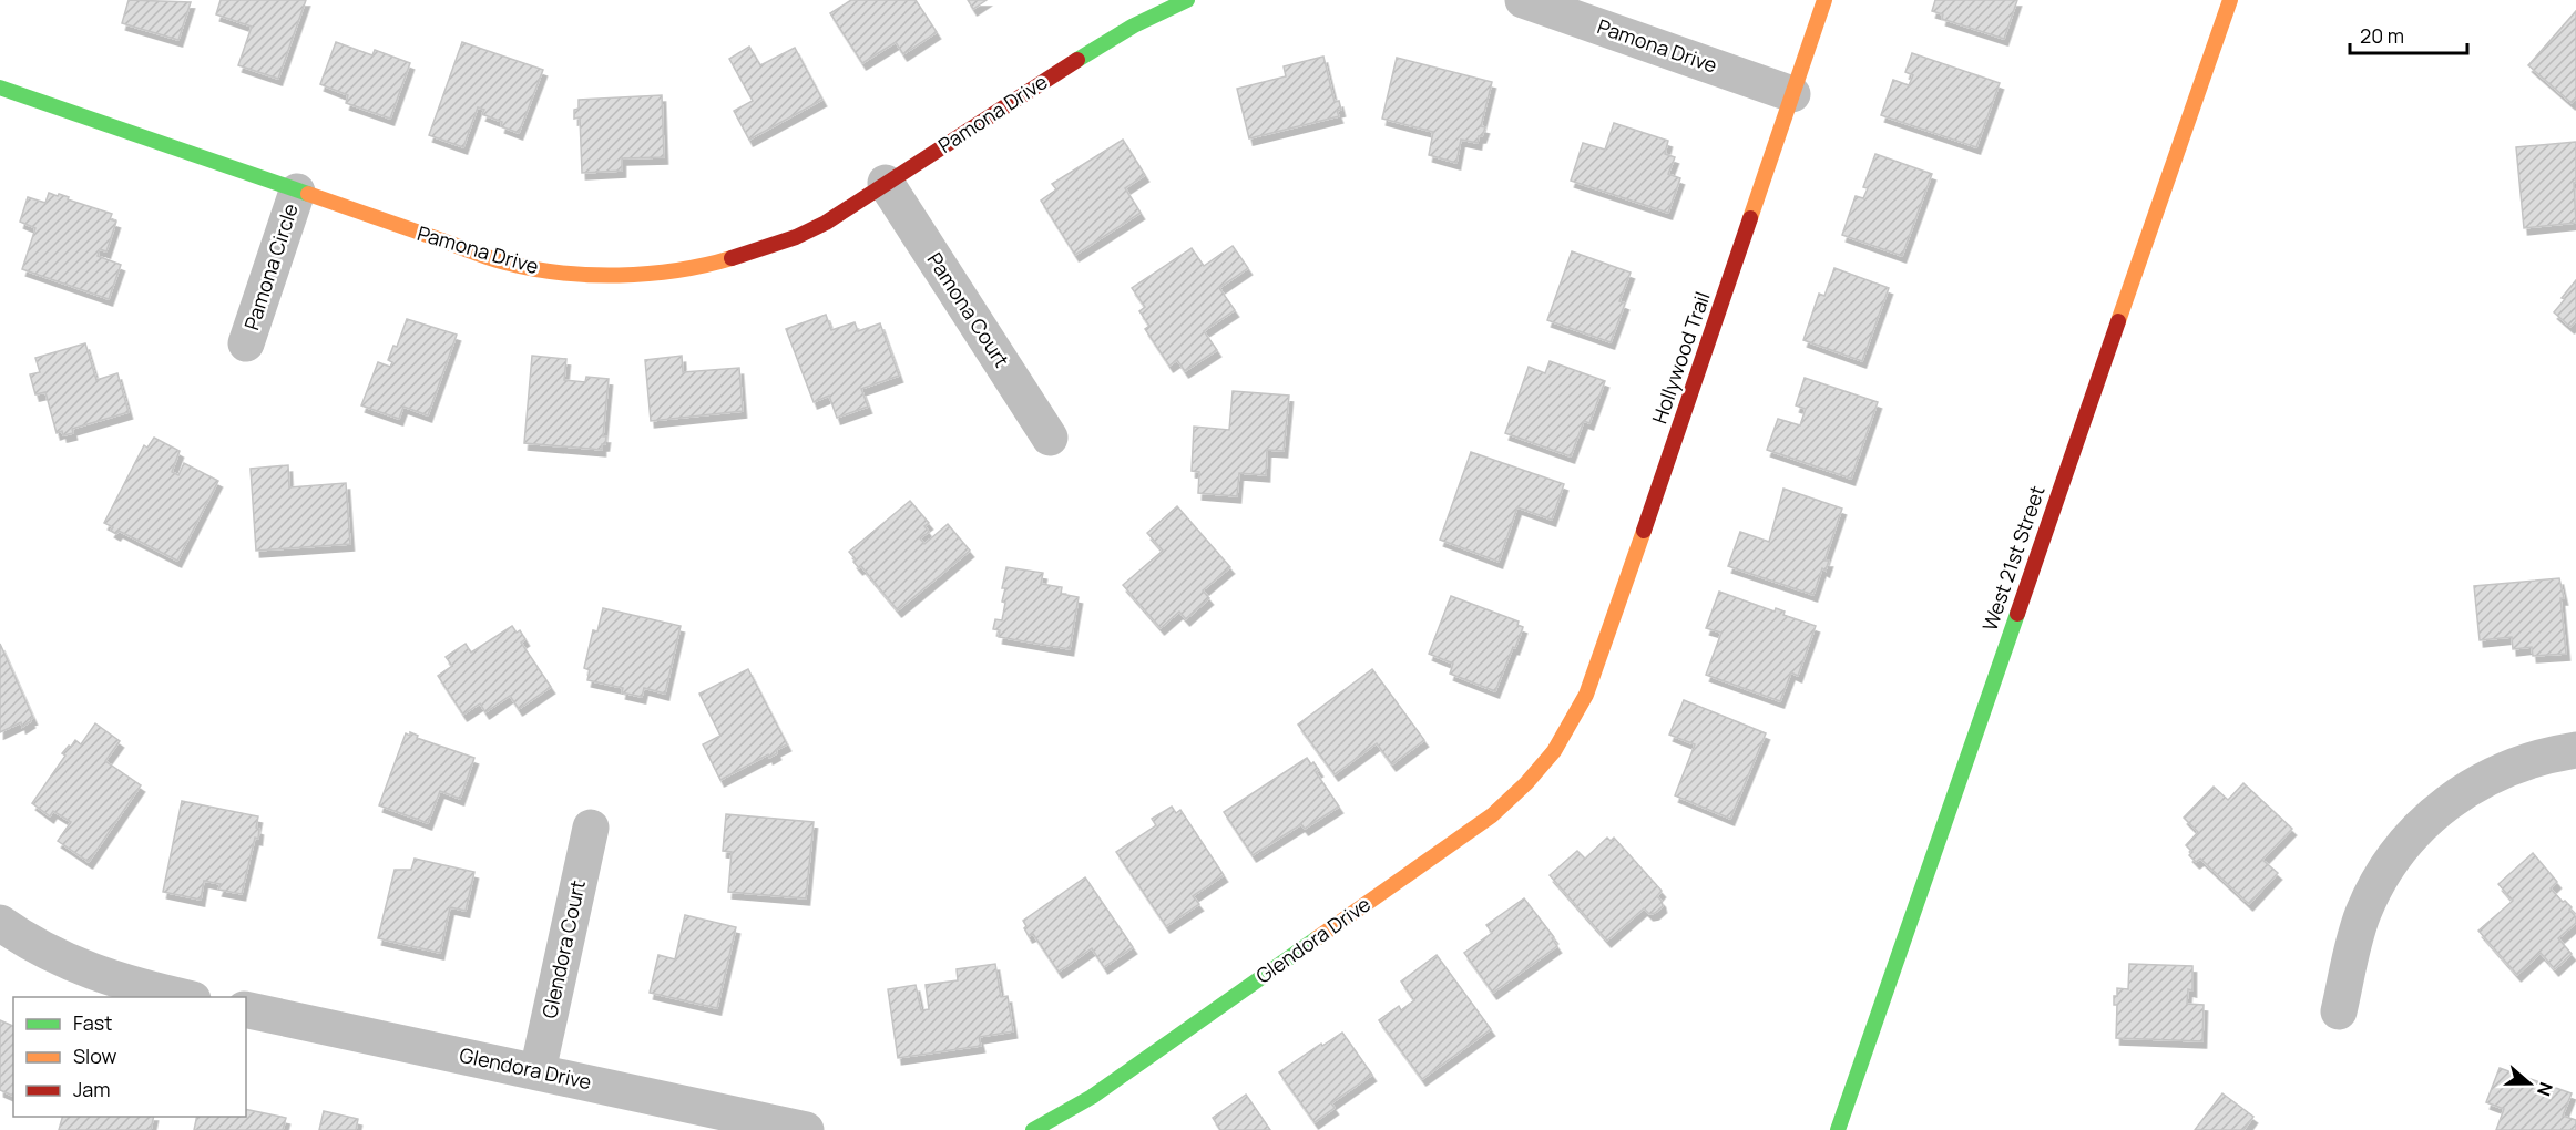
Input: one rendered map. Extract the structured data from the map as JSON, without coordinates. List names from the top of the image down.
{
  "streets": {
    "street": [
      "Pamona Drive",
      "Pamona Circle",
      "Pamona Court",
      "Hollywood Trail",
      "West 21st Street",
      "Glendora Drive",
      "Glendora Court"
    ]
  },
  "crossings": [
    ["Pamona Drive", "Pamona Circle"],
    ["Pamona Drive", "Pamona Court"],
    ["Pamona Drive", "Hollywood Trail"],
    ["Hollywood Trail", "Glendora Drive"],
    ["Glendora Drive", "Glendora Court"]
  ],
  "legend": ["Fast", "Slow", "Jam"],
  "scale_bar": "20 m",
  "north": "right"
}
